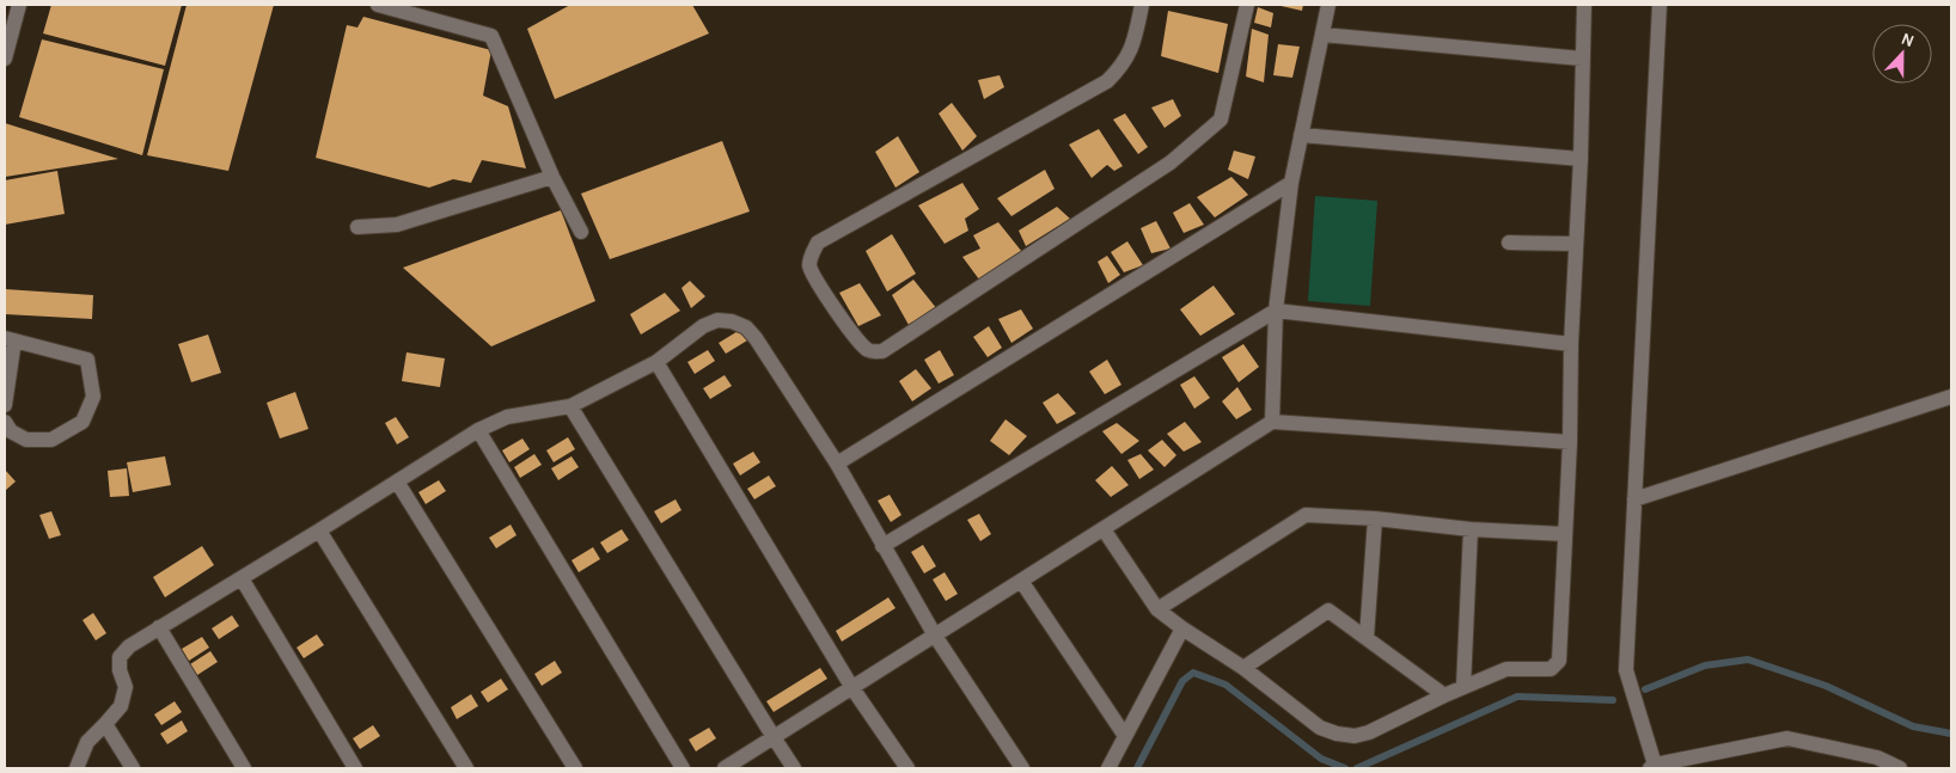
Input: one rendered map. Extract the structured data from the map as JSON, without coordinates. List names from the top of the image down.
{
  "north": "top"
}
